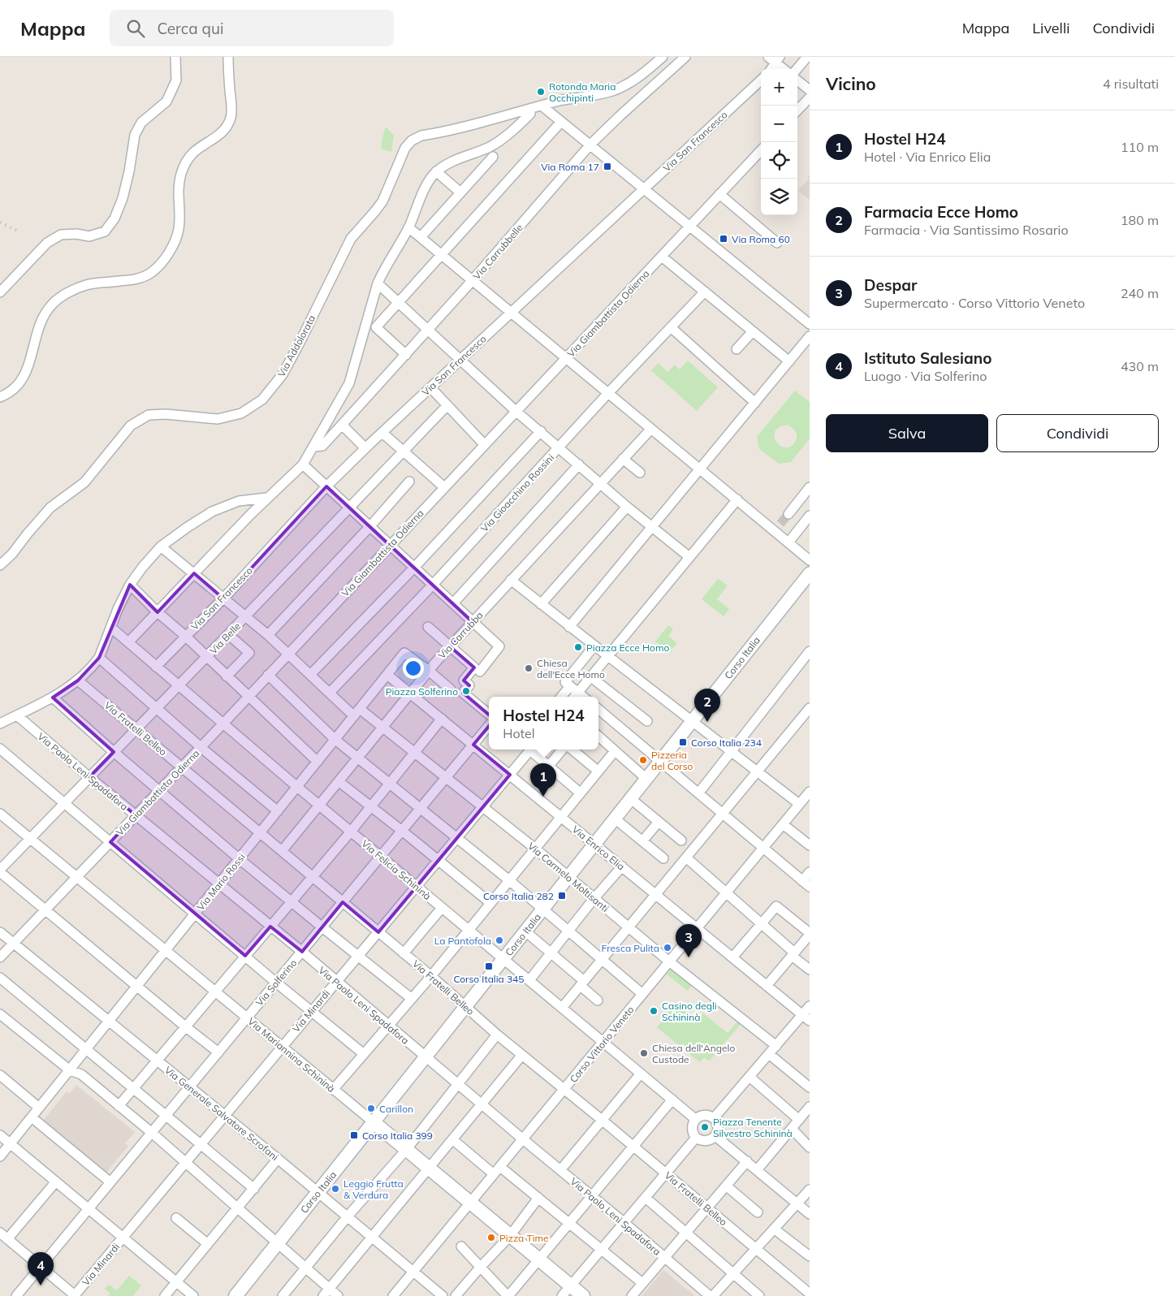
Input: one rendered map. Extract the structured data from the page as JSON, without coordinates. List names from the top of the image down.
{
  "streets": {
    "main road": ["Corso Italia", "Via Mariannina Schininà"],
    "street": [
      "Via San Francesco",
      "Via Carrubbelle",
      "Via Giambattista Odierna",
      "Via Addolorata",
      "Via Gioacchino Rossini",
      "Via Carrubba",
      "Via Belle",
      "Via Fratelli Belleo",
      "Via Paolo Leni Spadafora",
      "Via Enrico Elia",
      "Via Felicia Schininà",
      "Via Carmelo Moltisanti",
      "Via Mario Rossi",
      "Via Solferino",
      "Via Minardi",
      "Corso Vittorio Veneto",
      "Via Generale Salvatore Scrofani"
    ]
  },
  "crossings": [
    ["Via San Francesco", "Via Felicia Schininà"],
    ["Via San Francesco", "Via Carmelo Moltisanti"],
    ["Via Giambattista Odierna", "Via Fratelli Belleo"],
    ["Via Giambattista Odierna", "Via Paolo Leni Spadafora"],
    ["Via Giambattista Odierna", "Via Felicia Schininà"],
    ["Via Giambattista Odierna", "Via Carmelo Moltisanti"],
    ["Via Giambattista Odierna", "Via Mariannina Schininà"],
    ["Via Giambattista Odierna", "Via Generale Salvatore Scrofani"],
    ["Via Gioacchino Rossini", "Via Carmelo Moltisanti"],
    ["Via Carrubba", "Via Fratelli Belleo"],
    ["Via Carrubba", "Via Enrico Elia"],
    ["Via Carrubba", "Via Felicia Schininà"],
    ["Via Carrubba", "Via Carmelo Moltisanti"],
    ["Via Carrubba", "Via Mario Rossi"],
    ["Via Belle", "Via Fratelli Belleo"],
    ["Via Belle", "Via Paolo Leni Spadafora"],
    ["Via Belle", "Via Felicia Schininà"],
    ["Via Belle", "Via Carmelo Moltisanti"],
    ["Via Belle", "Via Mariannina Schininà"],
    ["Corso Italia", "Via Fratelli Belleo"],
    ["Corso Italia", "Via Paolo Leni Spadafora"],
    ["Corso Italia", "Via Enrico Elia"],
    ["Corso Italia", "Via Felicia Schininà"],
    ["Corso Italia", "Via Carmelo Moltisanti"],
    ["Corso Italia", "Via Mariannina Schininà"],
    ["Corso Italia", "Via Generale Salvatore Scrofani"],
    ["Via Fratelli Belleo", "Via Mario Rossi"],
    ["Via Fratelli Belleo", "Via Solferino"],
    ["Via Fratelli Belleo", "Via Minardi"],
    ["Via Fratelli Belleo", "Corso Vittorio Veneto"],
    ["Via Paolo Leni Spadafora", "Via Mario Rossi"],
    ["Via Paolo Leni Spadafora", "Via Solferino"],
    ["Via Paolo Leni Spadafora", "Via Minardi"],
    ["Via Paolo Leni Spadafora", "Corso Vittorio Veneto"],
    ["Via Enrico Elia", "Via Mario Rossi"],
    ["Via Enrico Elia", "Via Solferino"],
    ["Via Enrico Elia", "Via Minardi"],
    ["Via Enrico Elia", "Corso Vittorio Veneto"],
    ["Via Felicia Schininà", "Via Mario Rossi"],
    ["Via Felicia Schininà", "Via Solferino"],
    ["Via Felicia Schininà", "Via Minardi"],
    ["Via Felicia Schininà", "Corso Vittorio Veneto"],
    ["Via Carmelo Moltisanti", "Via Mario Rossi"],
    ["Via Carmelo Moltisanti", "Via Solferino"],
    ["Via Carmelo Moltisanti", "Via Minardi"],
    ["Via Carmelo Moltisanti", "Corso Vittorio Veneto"],
    ["Via Mario Rossi", "Via Mariannina Schininà"],
    ["Via Mario Rossi", "Via Generale Salvatore Scrofani"],
    ["Via Solferino", "Via Mariannina Schininà"],
    ["Via Solferino", "Via Generale Salvatore Scrofani"],
    ["Via Minardi", "Via Mariannina Schininà"],
    ["Via Minardi", "Via Generale Salvatore Scrofani"],
    ["Corso Vittorio Veneto", "Via Mariannina Schininà"],
    ["Corso Vittorio Veneto", "Via Generale Salvatore Scrofani"]
  ],
  "places": {
    "other": [
      "Rotonda Maria Occhipinti",
      "Piazza Ecce Homo",
      "Chiesa dell'Ecce Homo",
      "Piazza Solferino",
      "Pizzeria del Corso",
      "La Pantofola",
      "Fresca Pulita",
      "Casino degli Schininà",
      "Chiesa dell'Angelo Custode",
      "Carillon",
      "Piazza Tenente Silvestro Schininà",
      "Leggio Frutta & Verdura",
      "Pizza Time"
    ],
    "transit": [
      "Via Roma 17",
      "Via Roma 60",
      "Corso Italia 234",
      "Corso Italia 282",
      "Corso Italia 345",
      "Corso Italia 399"
    ]
  },
  "page": {
    "header": "Mappa",
    "search": "Cerca qui",
    "nav": ["Mappa", "Livelli", "Condividi"],
    "heading": ["Vicino", "4 risultati"],
    "map_buttons": ["+", "−"],
    "list": [
      {
        "mark": "1",
        "name": "Hostel H24",
        "note": "Hotel · Via Enrico Elia",
        "value": "110 m"
      },
      {
        "mark": "2",
        "name": "Farmacia Ecce Homo",
        "note": "Farmacia · Via Santissimo Rosario",
        "value": "180 m"
      },
      {
        "mark": "3",
        "name": "Despar",
        "note": "Supermercato · Corso Vittorio Veneto",
        "value": "240 m"
      },
      {
        "mark": "4",
        "name": "Istituto Salesiano",
        "note": "Luogo · Via Solferino",
        "value": "430 m"
      }
    ],
    "buttons": ["Salva", "Condividi"],
    "pins": [
      "2",
      "1",
      "3",
      "4"
    ],
    "popup": ["Hostel H24", "Hotel"]
  }
}
